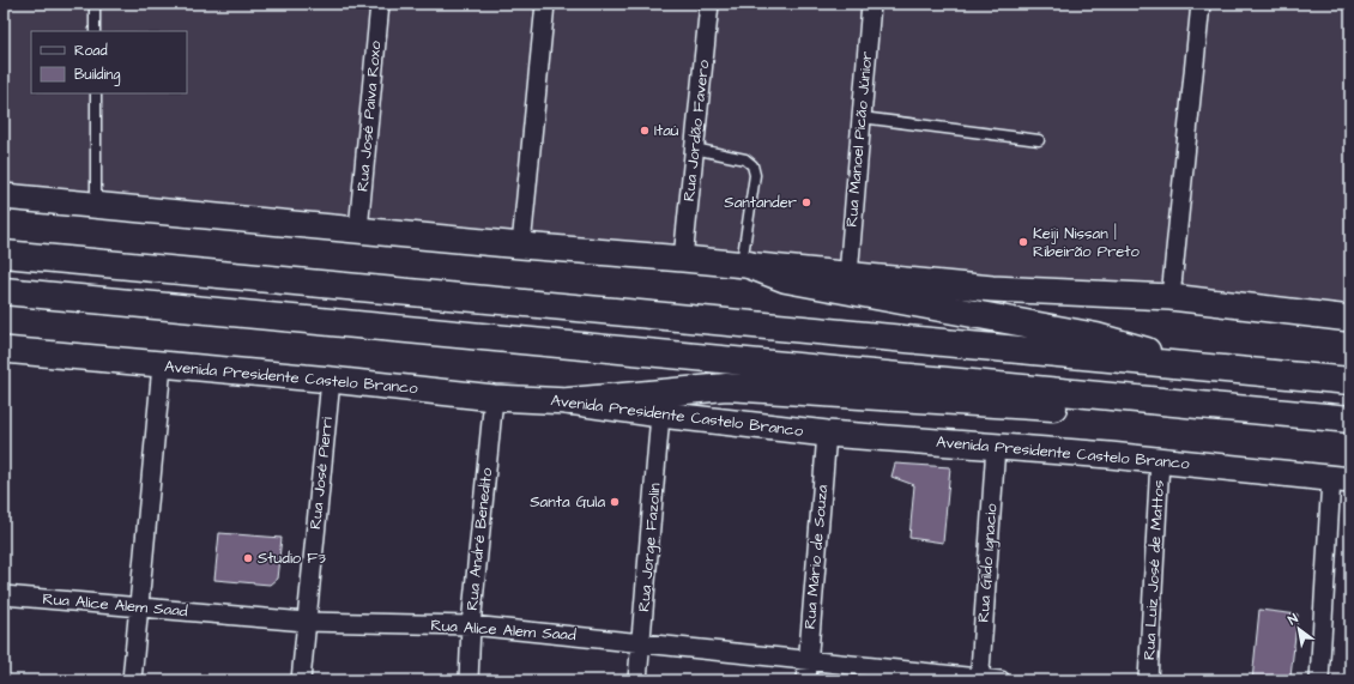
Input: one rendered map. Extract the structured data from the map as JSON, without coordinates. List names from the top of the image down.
{
  "streets": {
    "main road": ["Avenida Presidente Castelo Branco"],
    "street": [
      "Rua José Paiva Roxo",
      "Rua Jordão Favero",
      "Rua Manoel Picão Júnior",
      "Rua José Pierri",
      "Rua André Benedito",
      "Rua Jorge Fazolin",
      "Rua Mário de Souza",
      "Rua Gildo Ignacio",
      "Rua Luiz José de Mattos",
      "Rua Alice Alem Saad"
    ]
  },
  "crossings": [
    ["Avenida Presidente Castelo Branco", "Rua José Pierri"],
    ["Avenida Presidente Castelo Branco", "Rua André Benedito"],
    ["Avenida Presidente Castelo Branco", "Rua Jorge Fazolin"],
    ["Avenida Presidente Castelo Branco", "Rua Mário de Souza"],
    ["Avenida Presidente Castelo Branco", "Rua Gildo Ignacio"],
    ["Avenida Presidente Castelo Branco", "Rua Luiz José de Mattos"],
    ["Rua José Pierri", "Rua Alice Alem Saad"],
    ["Rua André Benedito", "Rua Alice Alem Saad"],
    ["Rua Jorge Fazolin", "Rua Alice Alem Saad"],
    ["Rua Mário de Souza", "Rua Alice Alem Saad"],
    ["Rua Gildo Ignacio", "Rua Alice Alem Saad"]
  ],
  "places": [
    "Itaú",
    "Santander",
    "Keiji Nissan | Ribeirão Preto",
    "Santa Gula",
    "Studio F3"
  ],
  "legend": ["Road", "Building"],
  "north": "top left"
}
